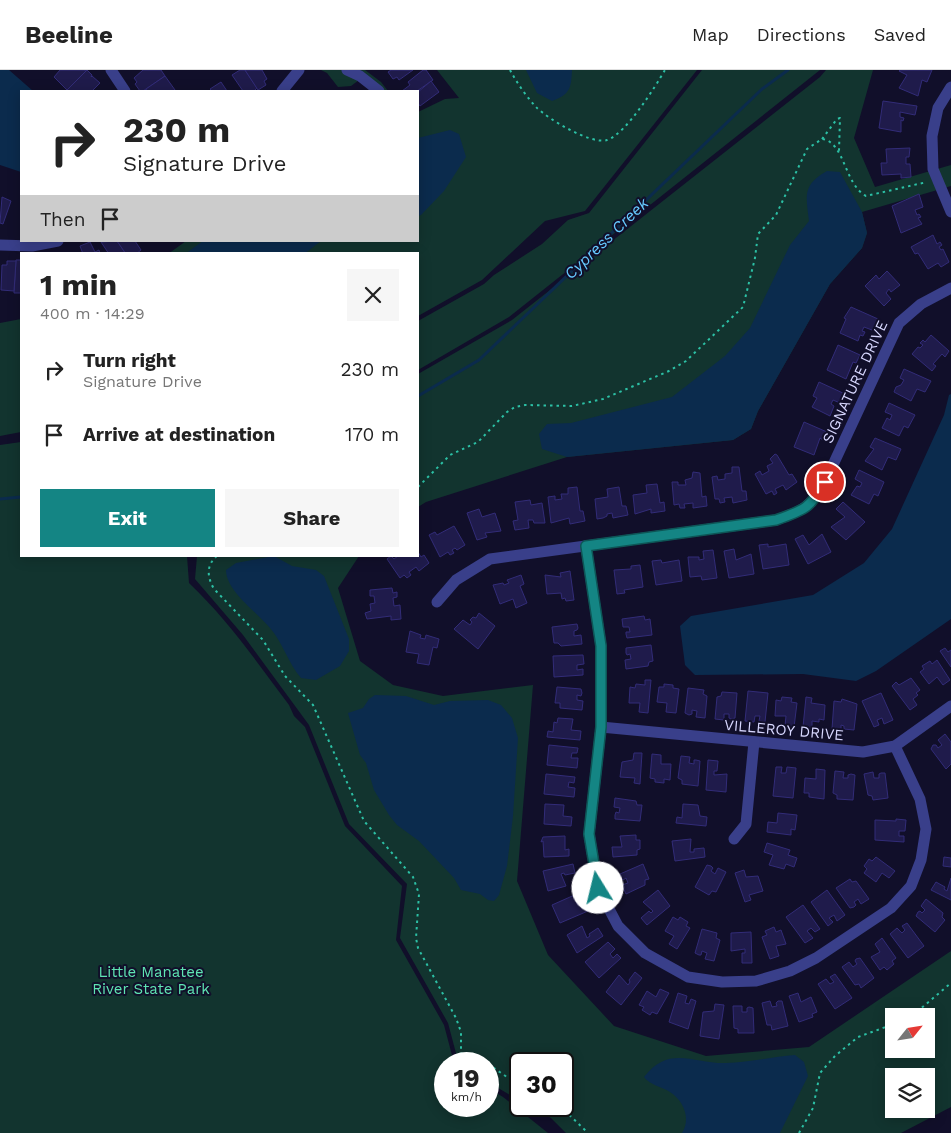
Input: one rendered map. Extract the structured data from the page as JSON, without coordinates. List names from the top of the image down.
{
  "streets": {
    "street": ["SIGNATURE DRIVE", "VILLEROY DRIVE"]
  },
  "water": ["Cypress Creek"],
  "parks": ["Little Manatee River State Park"],
  "north": "top right",
  "page": {
    "header": "Beeline",
    "nav": ["Map", "Directions", "Saved"],
    "turn": ["230 m", "Signature Drive"],
    "then": "Then",
    "heading": ["1 min", "400 m · 14:29"],
    "list": [
      {
        "name": "Turn right",
        "note": "Signature Drive",
        "value": "230 m"
      },
      {
        "name": "Arrive at destination",
        "value": "170 m"
      }
    ],
    "buttons": ["Exit", "Share"],
    "speed": "19 km/h",
    "limit": "30"
  }
}
